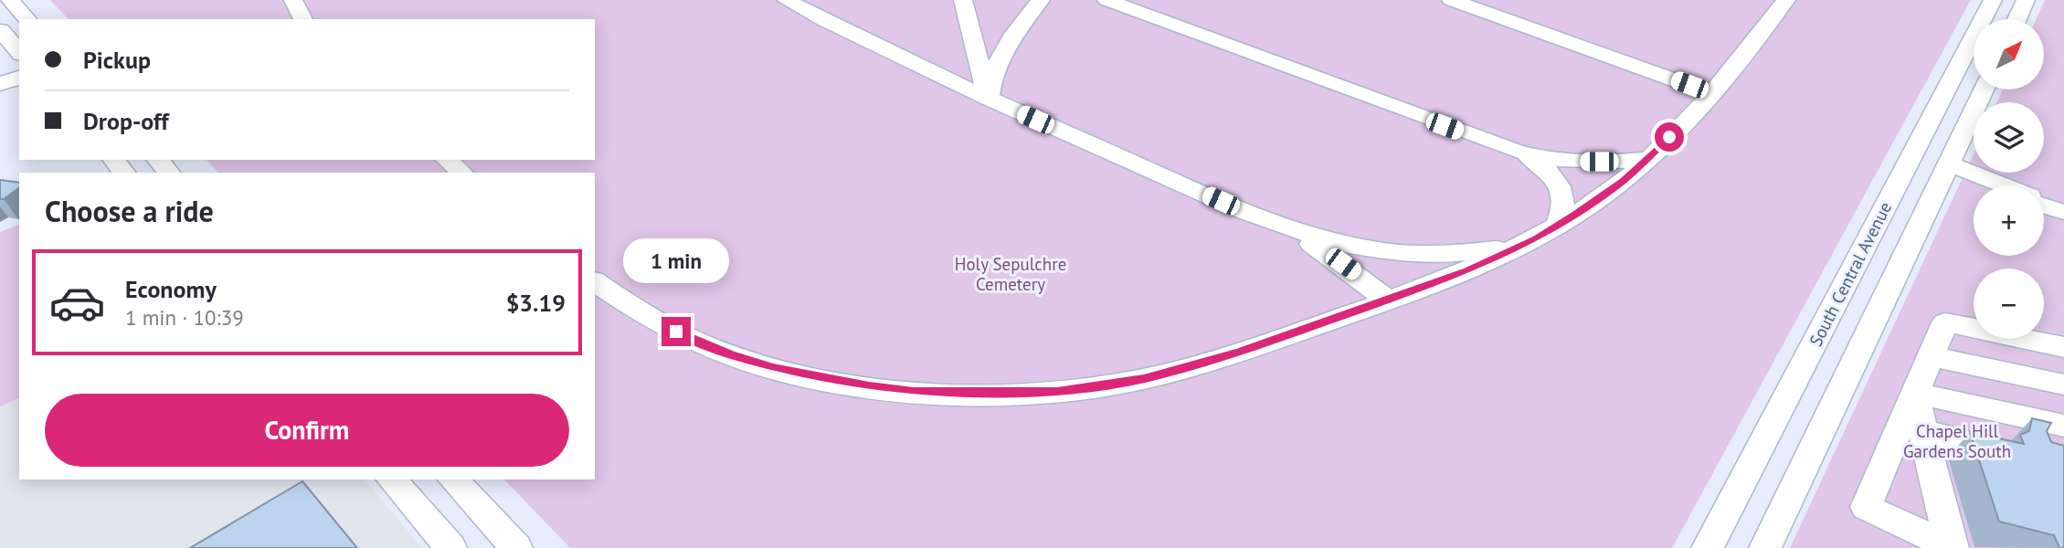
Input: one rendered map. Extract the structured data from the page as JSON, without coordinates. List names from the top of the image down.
{
  "streets": {
    "street": ["South Central Avenue"]
  },
  "parks": ["Holy Sepulchre Cemetery", "Chapel Hill Gardens South"],
  "north": "top right",
  "page": {
    "map_buttons": ["+", "−"],
    "banner": ["Pickup", "Drop-off"],
    "heading": "Choose a ride",
    "bubble": "1 min",
    "list": [
      {
        "name": "Economy",
        "note": "1 min · 10:39",
        "value": "$3.19"
      }
    ],
    "buttons": "Confirm"
  }
}
